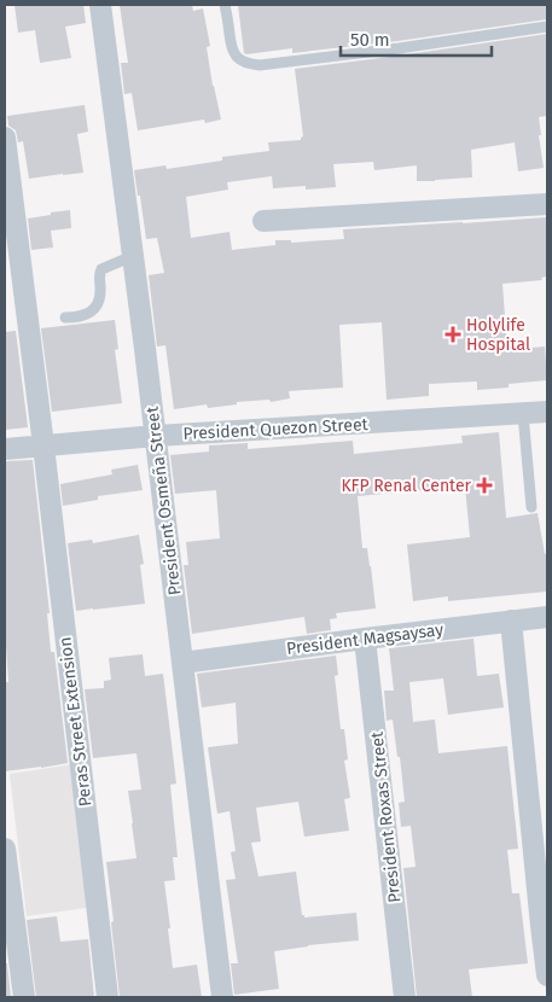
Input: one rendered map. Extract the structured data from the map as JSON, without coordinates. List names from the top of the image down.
{
  "streets": {
    "street": [
      "President Quezon Street",
      "President Osmeña Street",
      "President Magsaysay",
      "Peras Street Extension",
      "President Roxas Street"
    ]
  },
  "crossings": [
    ["President Quezon Street", "President Osmeña Street"],
    ["President Quezon Street", "Peras Street Extension"],
    ["President Osmeña Street", "President Magsaysay"],
    ["President Magsaysay", "President Roxas Street"]
  ],
  "places": {
    "health": ["Holylife Hospital", "KFP Renal Center"]
  },
  "scale_bar": "50 m"
}
